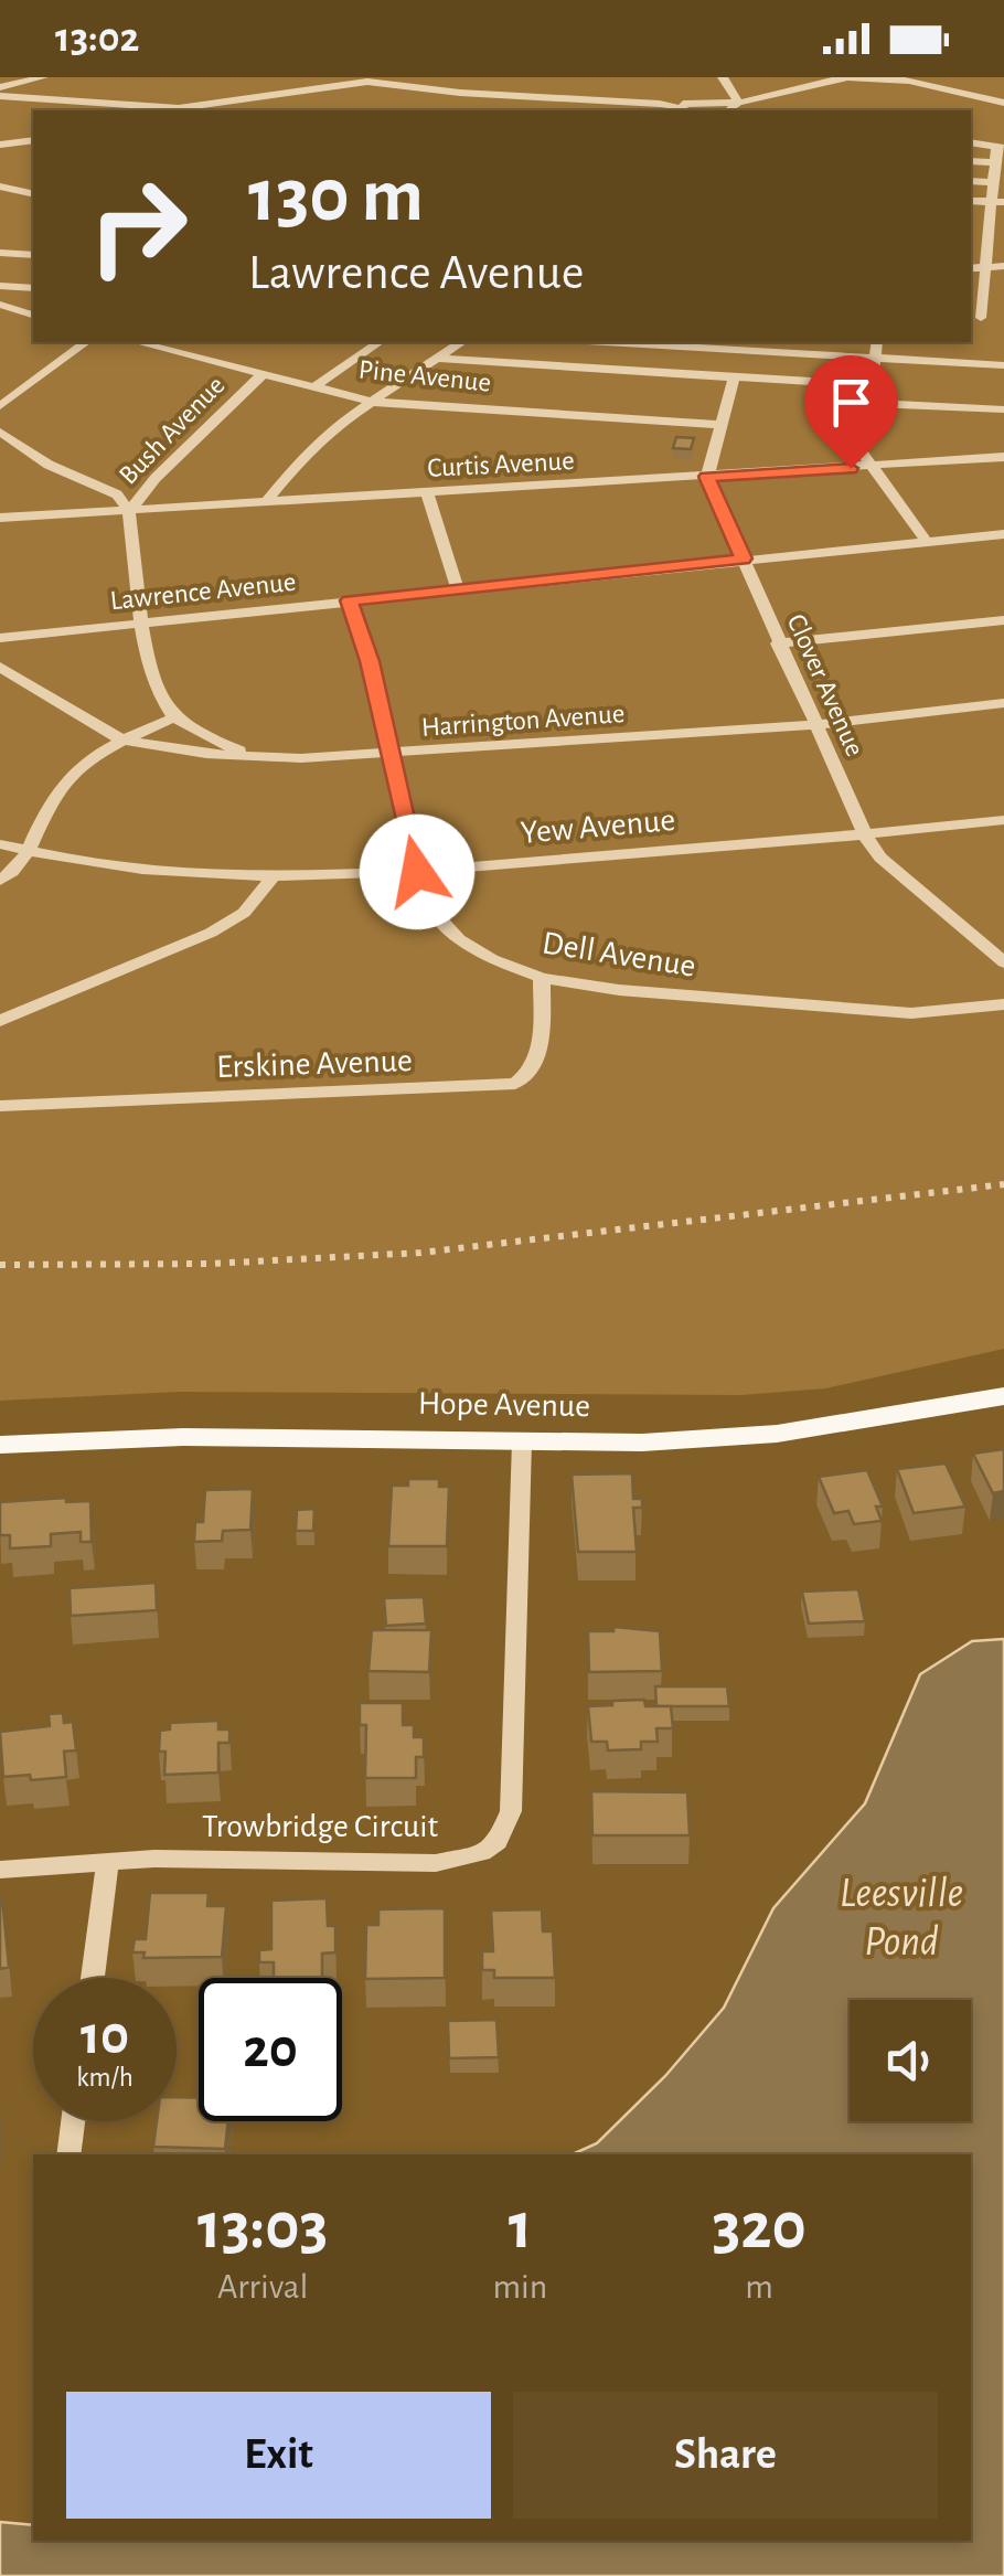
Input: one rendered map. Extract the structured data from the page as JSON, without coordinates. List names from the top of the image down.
{
  "streets": {
    "main road": ["Hope Avenue"],
    "street": [
      "Pine Avenue",
      "Bush Avenue",
      "Curtis Avenue",
      "Lawrence Avenue",
      "Clover Avenue",
      "Harrington Avenue",
      "Yew Avenue",
      "Dell Avenue",
      "Erskine Avenue",
      "Trowbridge Circuit"
    ]
  },
  "crossings": [
    ["Pine Avenue", "Bush Avenue"],
    ["Bush Avenue", "Curtis Avenue"],
    ["Bush Avenue", "Lawrence Avenue"],
    ["Curtis Avenue", "Clover Avenue"],
    ["Lawrence Avenue", "Clover Avenue"],
    ["Lawrence Avenue", "Dell Avenue"],
    ["Clover Avenue", "Harrington Avenue"],
    ["Clover Avenue", "Yew Avenue"],
    ["Harrington Avenue", "Dell Avenue"],
    ["Yew Avenue", "Dell Avenue"],
    ["Dell Avenue", "Erskine Avenue"],
    ["Hope Avenue", "Trowbridge Circuit"]
  ],
  "water": ["Leesville Pond"],
  "page": {
    "status": "13:02",
    "turn": ["130 m", "Lawrence Avenue"],
    "speed": "10 km/h",
    "limit": "20",
    "eta": [
      "13:03",
      "Arrival",
      "1",
      "min",
      "320",
      "m"
    ],
    "buttons": ["Exit", "Share"]
  }
}
